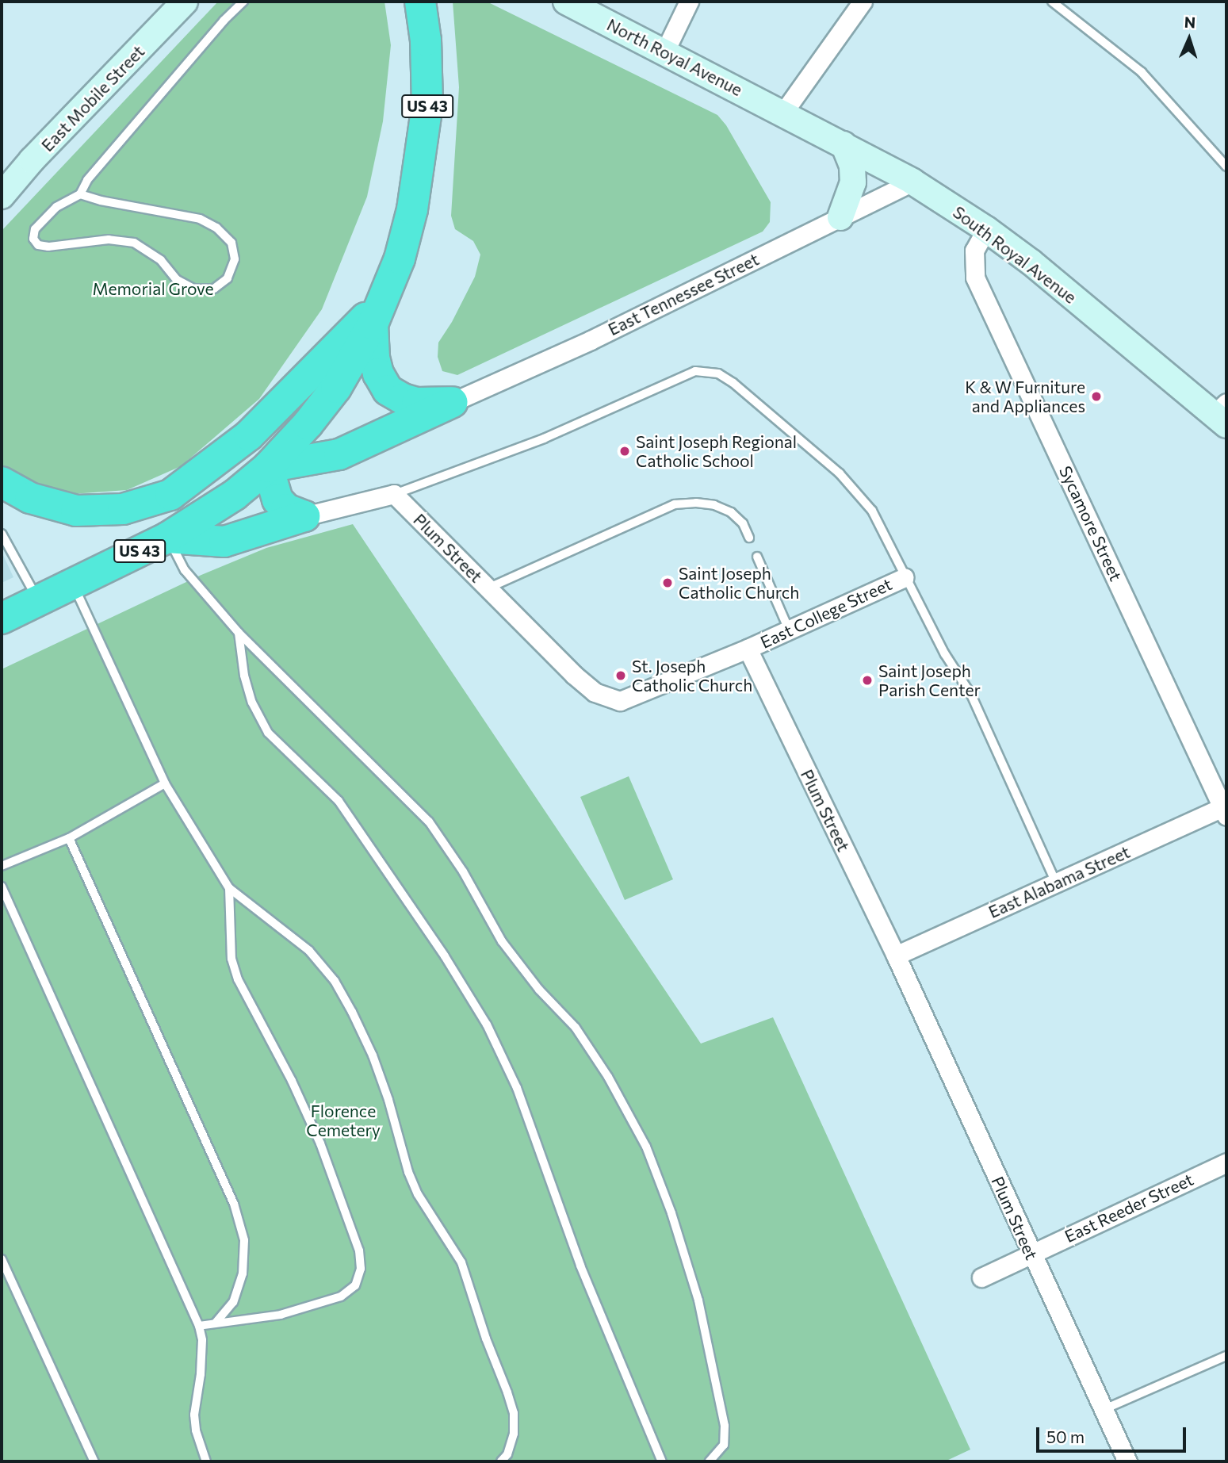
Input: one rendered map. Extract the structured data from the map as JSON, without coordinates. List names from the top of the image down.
{
  "streets": {
    "highway": ["US 43"],
    "street": [
      "North Royal Avenue",
      "East Mobile Street",
      "South Royal Avenue",
      "East Tennessee Street",
      "Sycamore Street",
      "Plum Street",
      "East College Street",
      "East Alabama Street",
      "East Reeder Street"
    ]
  },
  "crossings": [
    ["North Royal Avenue", "South Royal Avenue"],
    ["South Royal Avenue", "East Tennessee Street"],
    ["South Royal Avenue", "Sycamore Street"],
    ["Sycamore Street", "East Alabama Street"],
    ["Plum Street", "East College Street"],
    ["Plum Street", "East Alabama Street"],
    ["Plum Street", "East Reeder Street"]
  ],
  "parks": ["Memorial Grove", "Florence Cemetery"],
  "places": [
    "K & W Furniture and Appliances",
    "Saint Joseph Regional Catholic School",
    "Saint Joseph Catholic Church",
    "St. Joseph Catholic Church",
    "Saint Joseph Parish Center"
  ],
  "scale_bar": "50 m",
  "north": "top"
}
